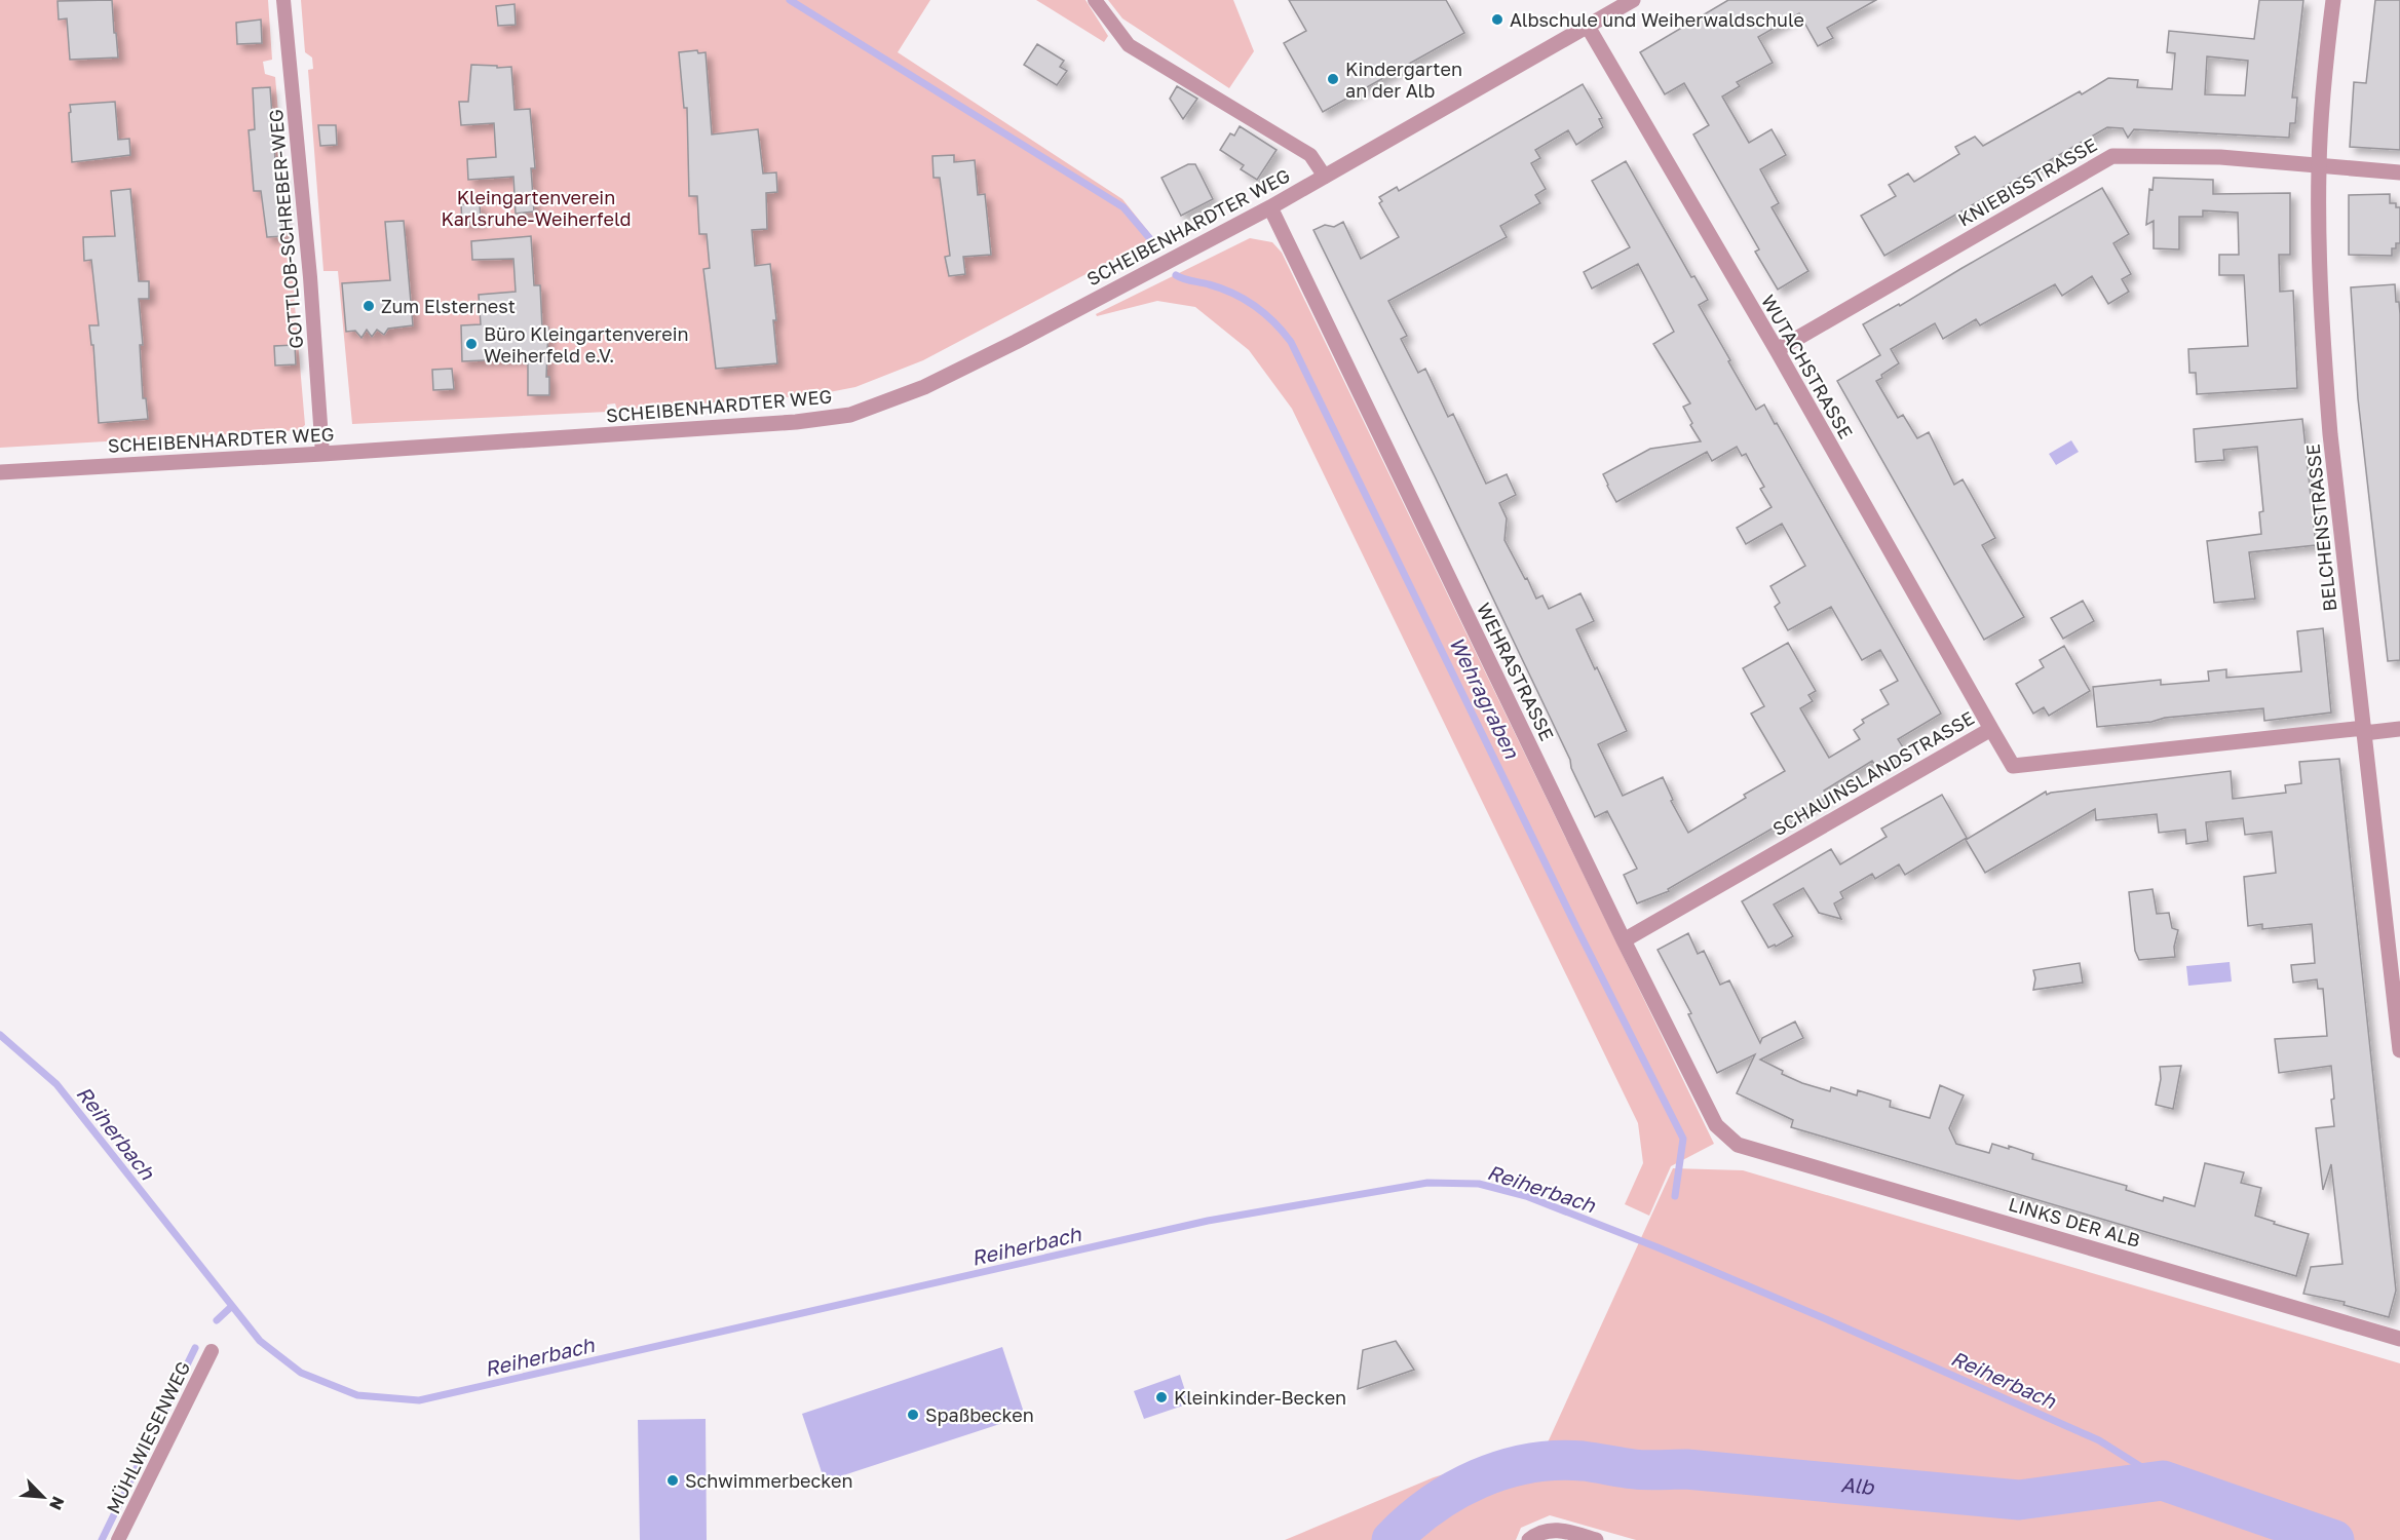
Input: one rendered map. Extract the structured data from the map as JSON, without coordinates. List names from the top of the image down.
{
  "streets": {
    "street": [
      "KNIEBISSTRASSE",
      "SCHEIBENHARDTER WEG",
      "WUTACHSTRASSE",
      "BELCHENSTRASSE",
      "WEHRASTRASSE",
      "SCHAUINSLANDSTRASSE",
      "LINKS DER ALB"
    ],
    "lane": ["GOTTLOB-SCHREBER-WEG", "MÜHLWIESENWEG"]
  },
  "crossings": [
    ["KNIEBISSTRASSE", "WUTACHSTRASSE"],
    ["KNIEBISSTRASSE", "BELCHENSTRASSE"],
    ["SCHEIBENHARDTER WEG", "GOTTLOB-SCHREBER-WEG"],
    ["SCHEIBENHARDTER WEG", "WUTACHSTRASSE"],
    ["SCHEIBENHARDTER WEG", "WEHRASTRASSE"],
    ["WUTACHSTRASSE", "SCHAUINSLANDSTRASSE"],
    ["BELCHENSTRASSE", "SCHAUINSLANDSTRASSE"],
    ["WEHRASTRASSE", "SCHAUINSLANDSTRASSE"],
    ["WEHRASTRASSE", "LINKS DER ALB"]
  ],
  "water": ["Wehragraben", "Reiherbach", "Alb"],
  "parks": ["Kleingartenverein Karlsruhe-Weiherfeld"],
  "places": [
    "Albschule und Weiherwaldschule",
    "Kindergarten an der Alb",
    "Zum Elsternest",
    "Büro Kleingartenverein Weiherfeld e.V.",
    "Kleinkinder-Becken",
    "Spaßbecken",
    "Schwimmerbecken"
  ],
  "north": "bottom right"
}
